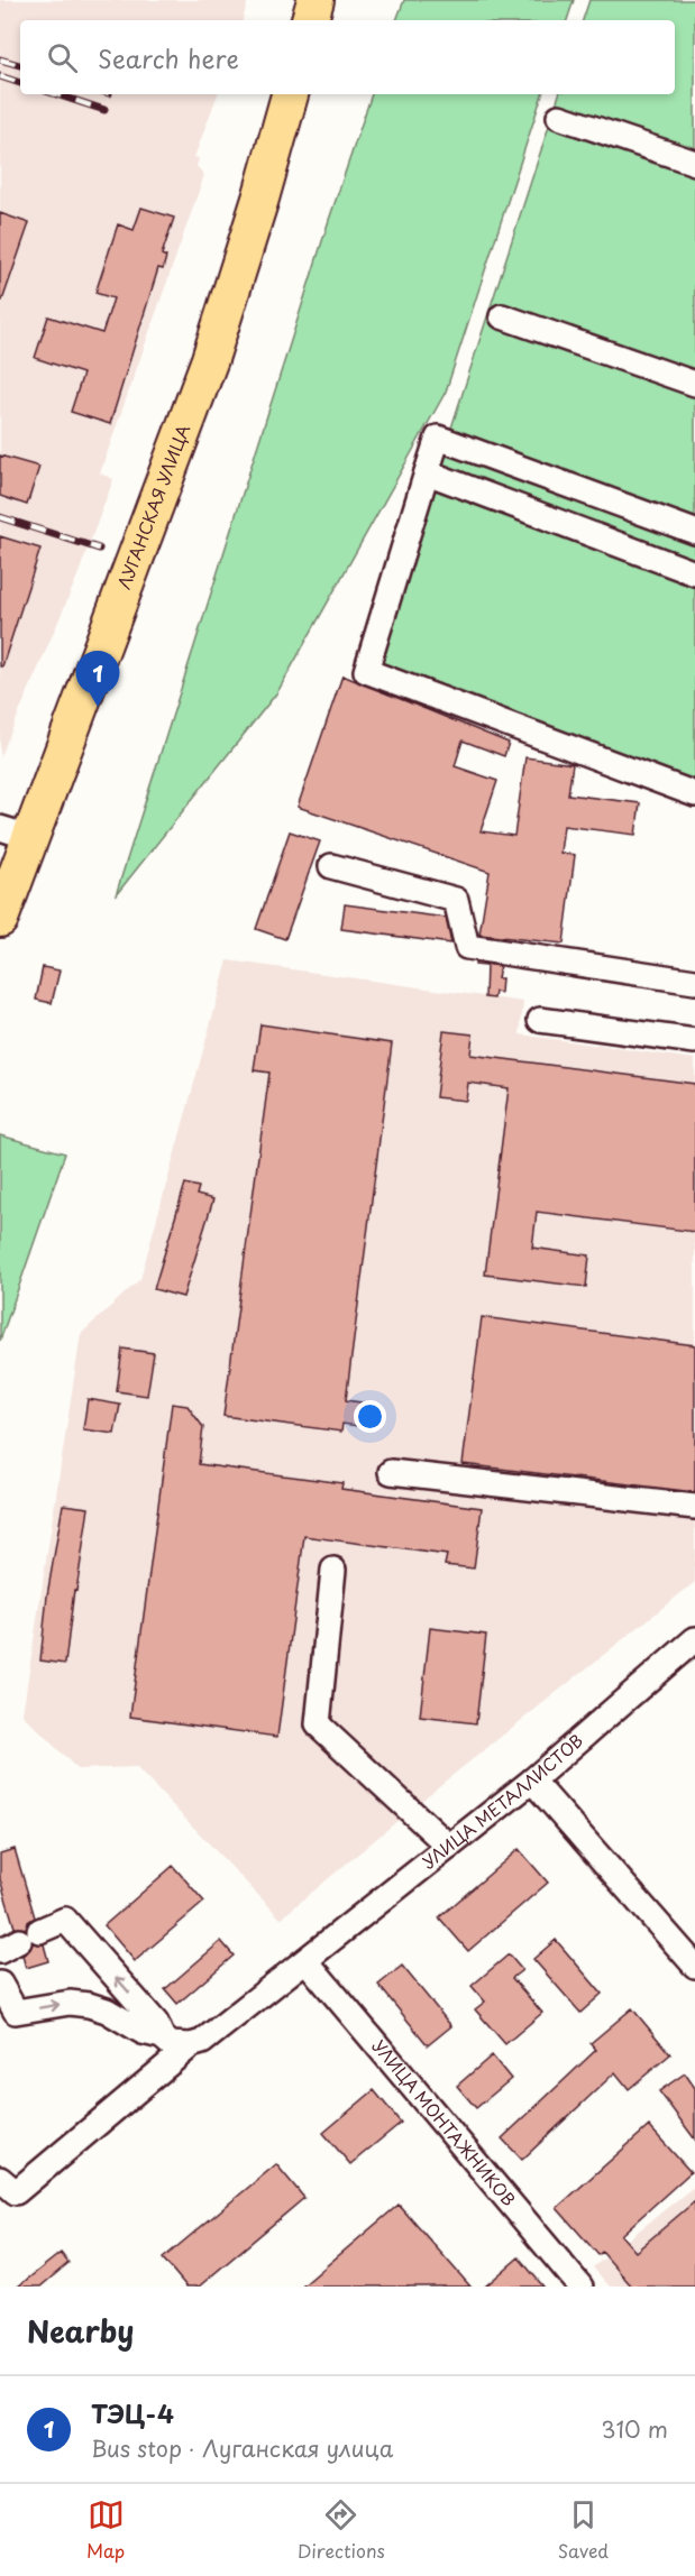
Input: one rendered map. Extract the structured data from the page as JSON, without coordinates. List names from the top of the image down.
{
  "streets": {
    "highway": ["ЛУГАНСКАЯ УЛИЦА"],
    "street": ["УЛИЦА МЕТАЛЛИСТОВ", "УЛИЦА МОНТАЖНИКОВ"]
  },
  "crossings": [
    ["УЛИЦА МЕТАЛЛИСТОВ", "УЛИЦА МОНТАЖНИКОВ"]
  ],
  "page": {
    "search": "Search here",
    "pins": "1",
    "heading": "Nearby",
    "list": [
      {
        "mark": "1",
        "name": "ТЭЦ-4",
        "note": "Bus stop · Луганская улица",
        "value": "310 m"
      }
    ],
    "nav": ["Map", "Directions", "Saved"]
  }
}
